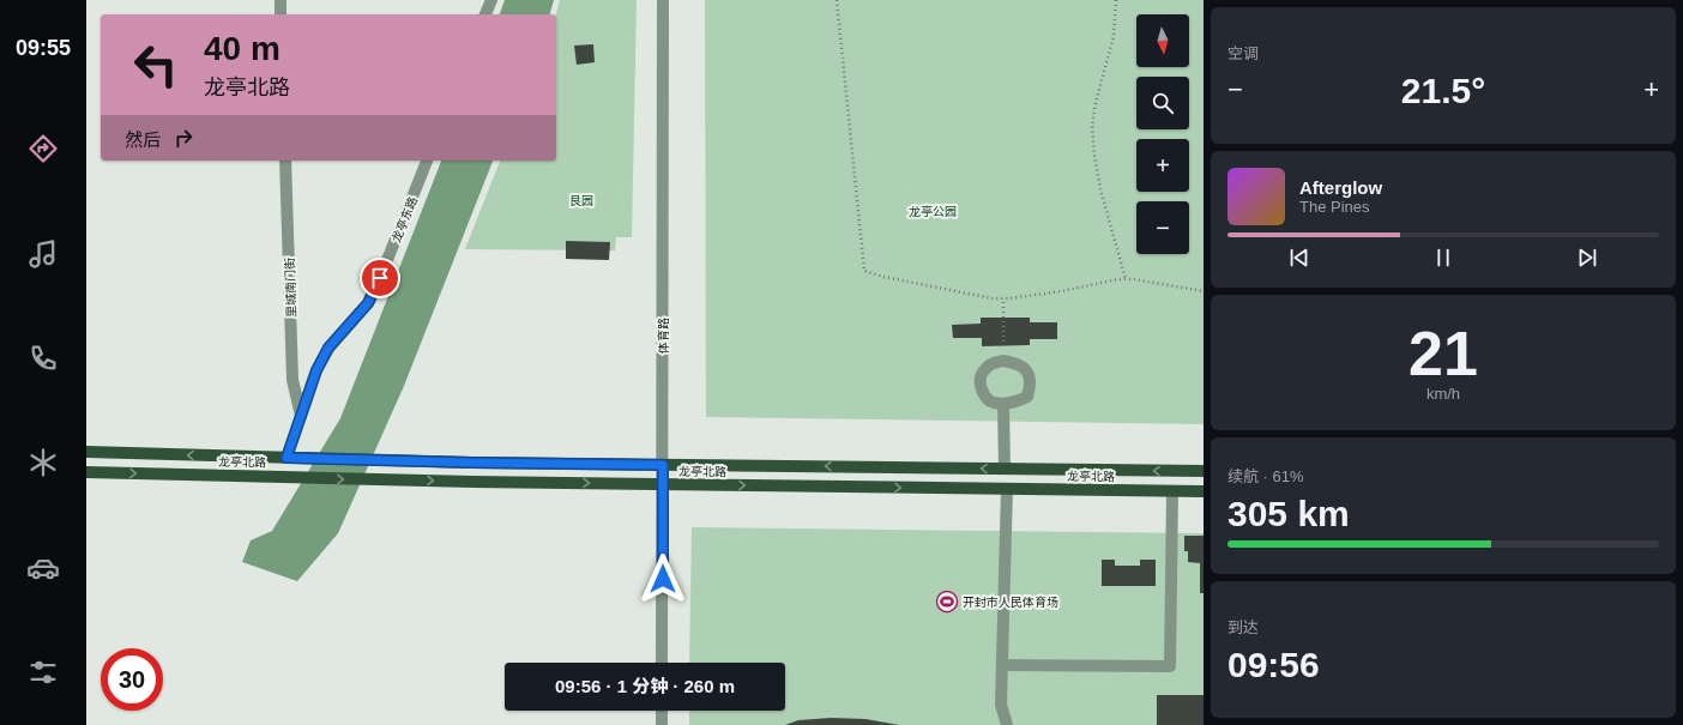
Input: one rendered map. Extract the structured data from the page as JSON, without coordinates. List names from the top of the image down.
{
  "streets": {
    "main road": ["龙亭北路"],
    "street": ["龙亭东路", "里城南门街", "体育路"]
  },
  "crossings": [
    ["龙亭东路", "里城南门街"],
    ["龙亭东路", "龙亭北路"],
    ["体育路", "龙亭北路"]
  ],
  "parks": ["艮园", "龙亭公园"],
  "places": {
    "sports": ["开封市人民体育场"]
  },
  "north": "bottom",
  "page": {
    "tabs": "09:55",
    "tile": [
      "空调",
      ["21", "km/h"],
      ["续航 · 61%", "305 km"],
      ["到达", "09:56"]
    ],
    "map_buttons": ["+", "−"],
    "turn": ["40 m", "龙亭北路"],
    "heat": ["−", "21.5°", "+"],
    "then": "然后",
    "song": ["Afterglow", "The Pines"],
    "limit": "30",
    "trip": "09:56 · 1 分钟 · 260 m"
  }
}
